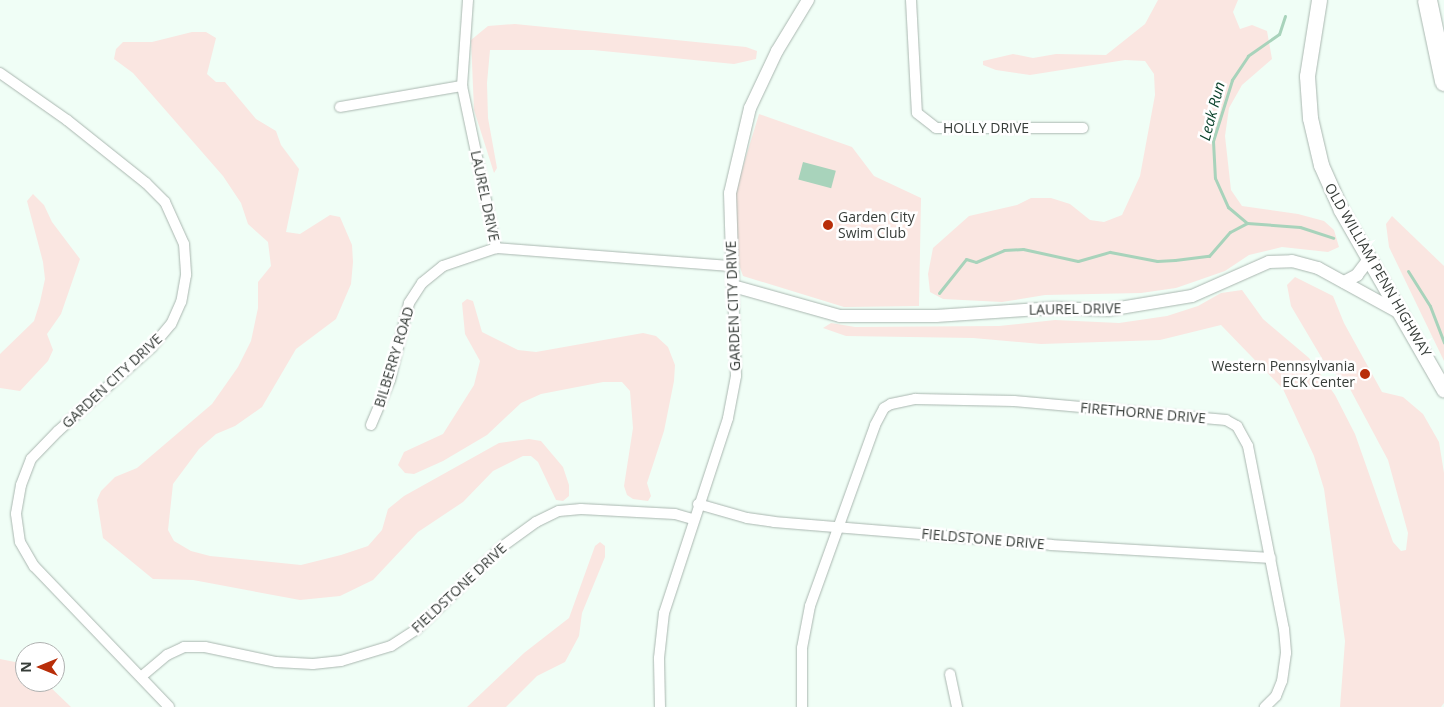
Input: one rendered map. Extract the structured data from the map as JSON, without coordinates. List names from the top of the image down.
{
  "streets": {
    "main road": ["OLD WILLIAM PENN HIGHWAY"],
    "street": [
      "HOLLY DRIVE",
      "LAUREL DRIVE",
      "GARDEN CITY DRIVE",
      "BILBERRY ROAD",
      "FIRETHORNE DRIVE",
      "FIELDSTONE DRIVE"
    ]
  },
  "crossings": [
    ["LAUREL DRIVE", "OLD WILLIAM PENN HIGHWAY"],
    ["LAUREL DRIVE", "GARDEN CITY DRIVE"],
    ["LAUREL DRIVE", "BILBERRY ROAD"],
    ["GARDEN CITY DRIVE", "FIELDSTONE DRIVE"],
    ["FIRETHORNE DRIVE", "FIELDSTONE DRIVE"]
  ],
  "water": ["Leak Run"],
  "places": ["Garden City Swim Club", "Western Pennsylvania ECK Center"],
  "north": "left"
}
